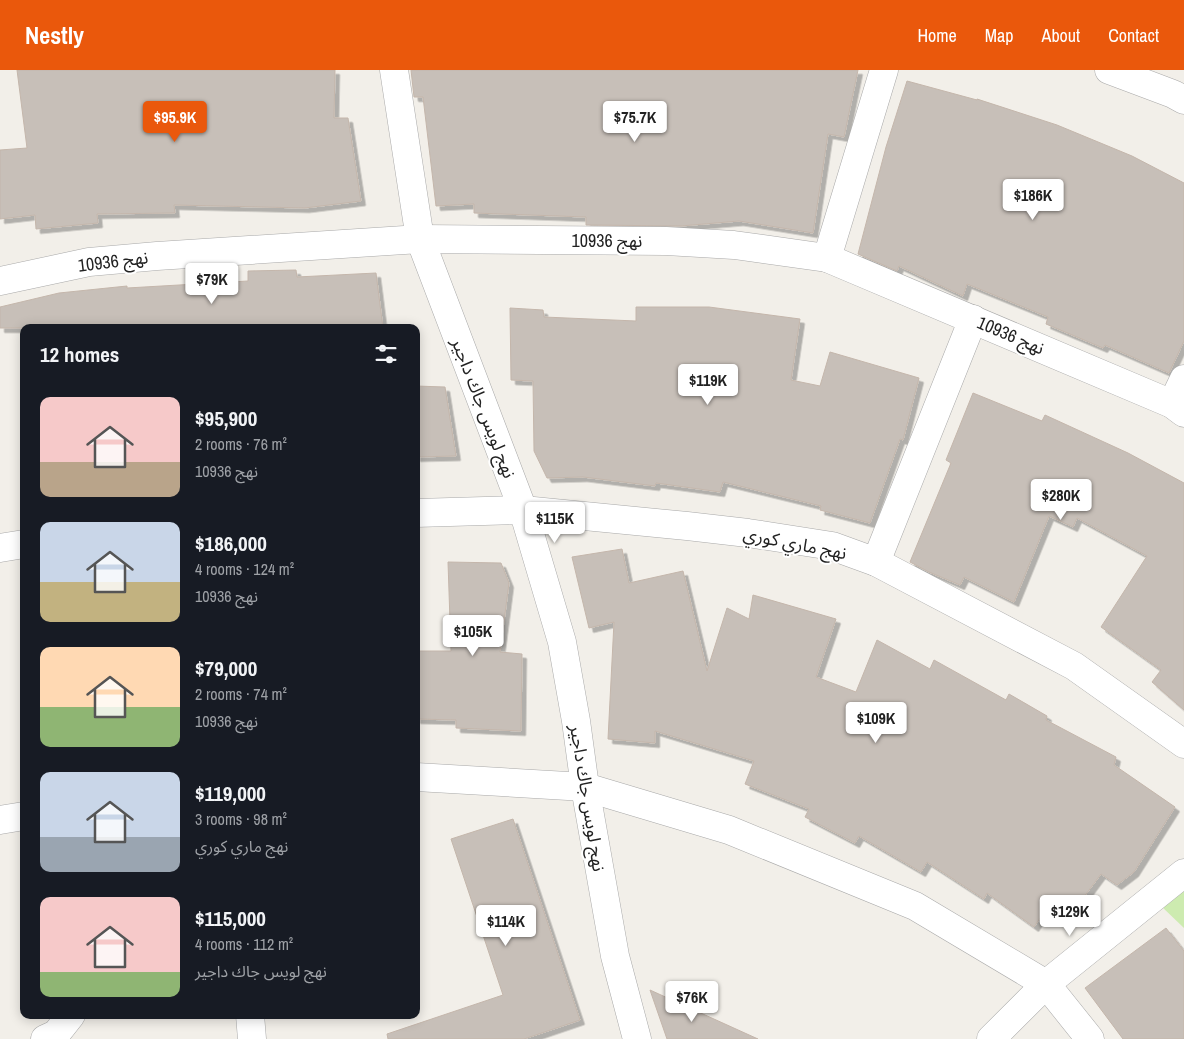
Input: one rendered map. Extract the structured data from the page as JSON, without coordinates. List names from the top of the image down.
{
  "streets": {
    "street": ["نهج 10936", "نهج لويس جاك داجير", "نهج ماري كوري"]
  },
  "crossings": [
    ["نهج 10936", "نهج لويس جاك داجير"],
    ["نهج لويس جاك داجير", "نهج ماري كوري"]
  ],
  "page": {
    "header": "Nestly",
    "nav": [
      "Home",
      "Map",
      "About",
      "Contact"
    ],
    "price": [
      "$95.9K",
      "$75.7K",
      "$186K",
      "$79K",
      "$119K",
      "$280K",
      "$115K",
      "$105K",
      "$109K",
      "$129K",
      "$114K",
      "$76K"
    ],
    "heading": "12 homes",
    "list": [
      {
        "name": "$95,900",
        "note": "2 rooms · 76 m² · نهج 10936"
      },
      {
        "name": "$186,000",
        "note": "4 rooms · 124 m² · نهج 10936"
      },
      {
        "name": "$79,000",
        "note": "2 rooms · 74 m² · نهج 10936"
      },
      {
        "name": "$119,000",
        "note": "3 rooms · 98 m² · نهج ماري كوري"
      },
      {
        "name": "$115,000",
        "note": "4 rooms · 112 m² · نهج لويس جاك داجير"
      }
    ]
  }
}
